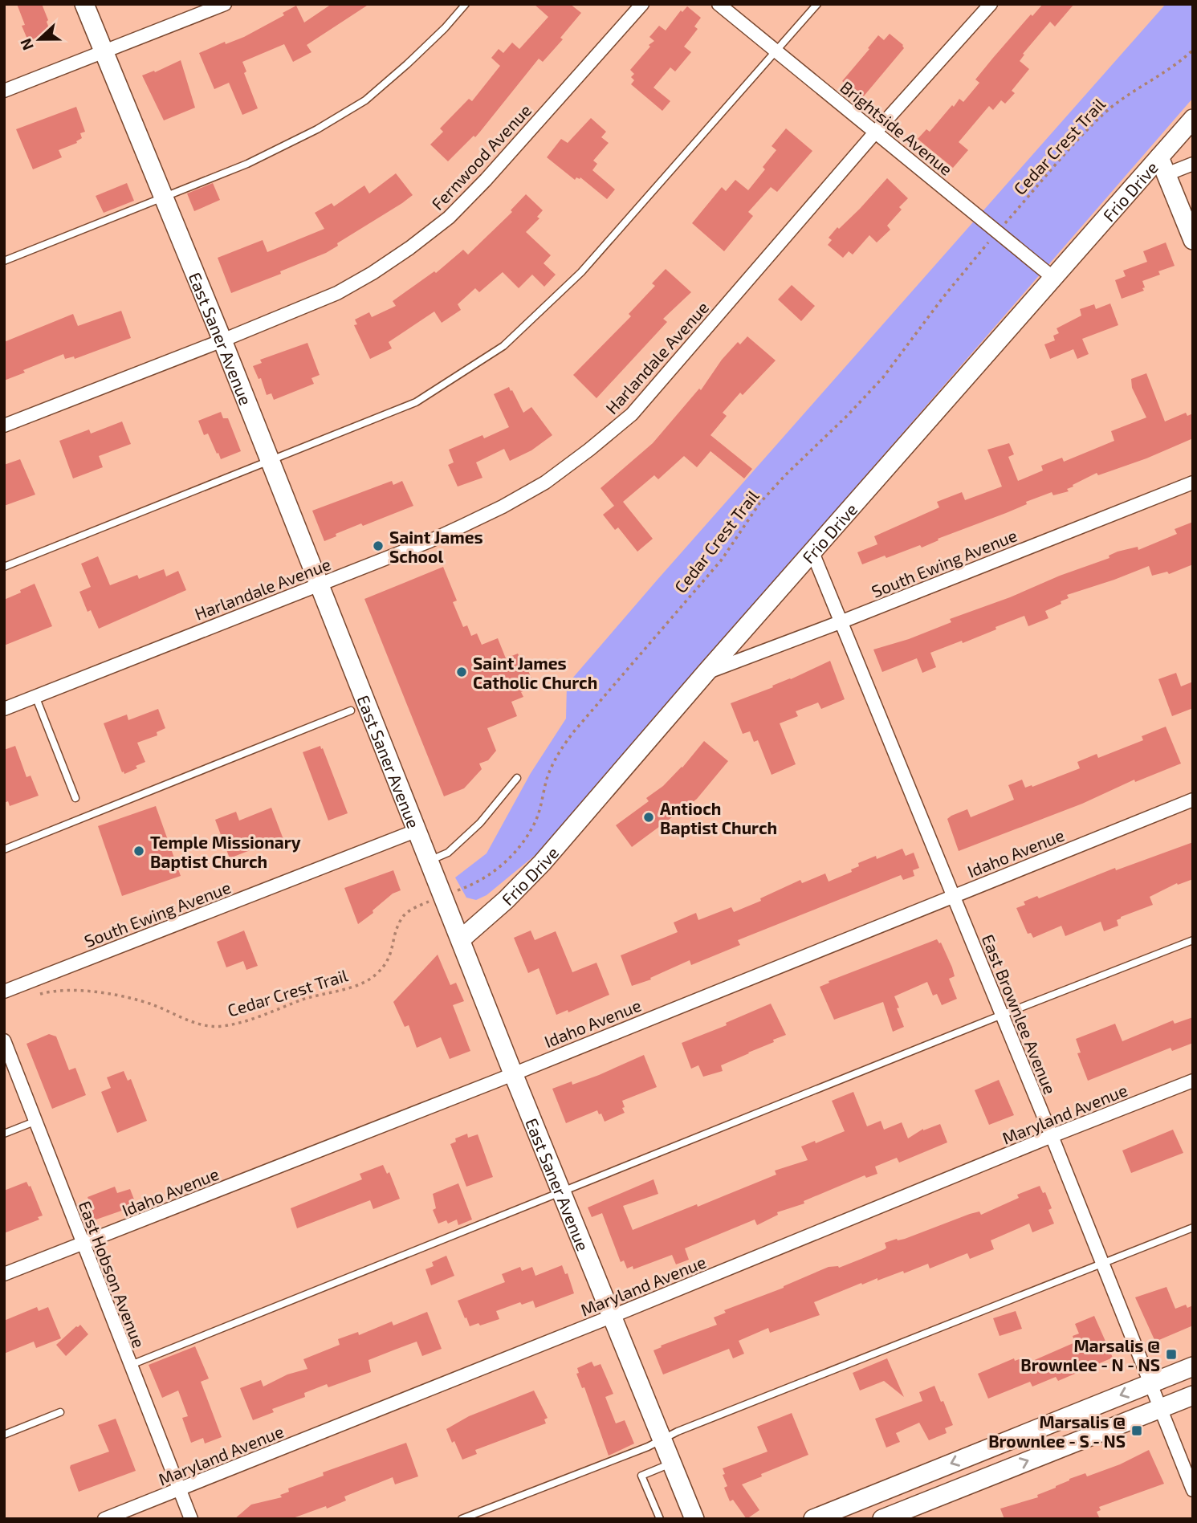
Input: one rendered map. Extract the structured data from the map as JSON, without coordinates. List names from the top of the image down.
{
  "streets": {
    "street": [
      "Brightside Avenue",
      "Fernwood Avenue",
      "Frio Drive",
      "East Saner Avenue",
      "Harlandale Avenue",
      "South Ewing Avenue",
      "Idaho Avenue",
      "East Brownlee Avenue",
      "Maryland Avenue",
      "East Hobson Avenue"
    ],
    "path": ["Cedar Crest Trail"]
  },
  "crossings": [
    ["Brightside Avenue", "Frio Drive"],
    ["Brightside Avenue", "Harlandale Avenue"],
    ["Fernwood Avenue", "East Saner Avenue"],
    ["Frio Drive", "East Saner Avenue"],
    ["Frio Drive", "South Ewing Avenue"],
    ["Frio Drive", "East Brownlee Avenue"],
    ["East Saner Avenue", "Harlandale Avenue"],
    ["East Saner Avenue", "South Ewing Avenue"],
    ["East Saner Avenue", "Idaho Avenue"],
    ["East Saner Avenue", "Maryland Avenue"],
    ["South Ewing Avenue", "East Brownlee Avenue"],
    ["Idaho Avenue", "East Brownlee Avenue"],
    ["Idaho Avenue", "East Hobson Avenue"],
    ["East Brownlee Avenue", "Maryland Avenue"],
    ["Maryland Avenue", "East Hobson Avenue"]
  ],
  "places": {
    "other": [
      "Saint James School",
      "Saint James Catholic Church",
      "Antioch Baptist Church",
      "Temple Missionary Baptist Church"
    ],
    "transit": ["Marsalis @ Brownlee - N - NS", "Marsalis @ Brownlee - S - NS"]
  },
  "north": "left"
}
